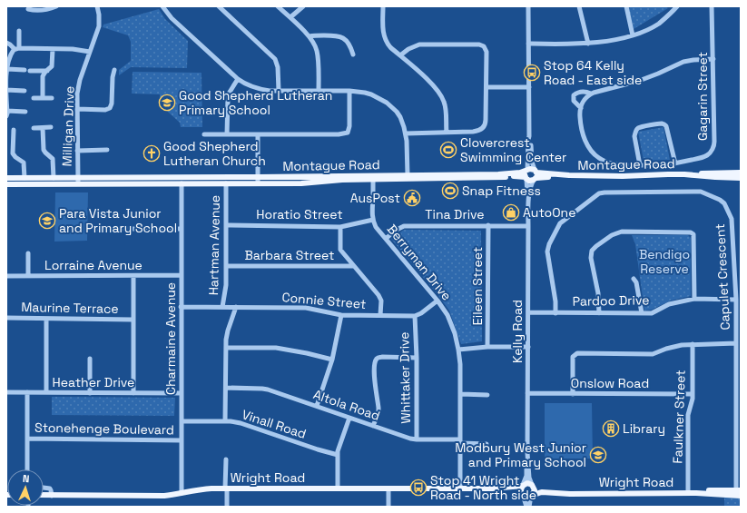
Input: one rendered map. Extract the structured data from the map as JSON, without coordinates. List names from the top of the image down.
{
  "streets": {
    "main road": ["Montague Road", "Wright Road"],
    "street": [
      "Gagarin Street",
      "Milligan Drive",
      "Horatio Street",
      "Tina Drive",
      "Hartman Avenue",
      "Barbara Street",
      "Berryman Drive",
      "Lorraine Avenue",
      "Capulet Crescent",
      "Eileen Street",
      "Connie Street",
      "Pardoo Drive",
      "Maurine Terrace",
      "Kelly Road",
      "Charmaine Avenue",
      "Whittaker Drive",
      "Heather Drive",
      "Onslow Road",
      "Altola Road",
      "Faulkner Street",
      "Vinall Road",
      "Stonehenge Boulevard"
    ]
  },
  "crossings": [
    ["Milligan Drive", "Montague Road"],
    ["Montague Road", "Hartman Avenue"],
    ["Montague Road", "Berryman Drive"],
    ["Montague Road", "Kelly Road"],
    ["Montague Road", "Charmaine Avenue"],
    ["Horatio Street", "Hartman Avenue"],
    ["Horatio Street", "Berryman Drive"],
    ["Tina Drive", "Berryman Drive"],
    ["Tina Drive", "Eileen Street"],
    ["Tina Drive", "Kelly Road"],
    ["Hartman Avenue", "Barbara Street"],
    ["Hartman Avenue", "Connie Street"],
    ["Berryman Drive", "Altola Road"],
    ["Berryman Drive", "Wright Road"],
    ["Lorraine Avenue", "Charmaine Avenue"],
    ["Capulet Crescent", "Pardoo Drive"],
    ["Capulet Crescent", "Wright Road"],
    ["Connie Street", "Charmaine Avenue"],
    ["Connie Street", "Whittaker Drive"],
    ["Pardoo Drive", "Kelly Road"],
    ["Kelly Road", "Onslow Road"],
    ["Kelly Road", "Wright Road"],
    ["Charmaine Avenue", "Heather Drive"],
    ["Charmaine Avenue", "Vinall Road"],
    ["Charmaine Avenue", "Stonehenge Boulevard"],
    ["Charmaine Avenue", "Wright Road"],
    ["Whittaker Drive", "Altola Road"],
    ["Onslow Road", "Faulkner Street"],
    ["Faulkner Street", "Wright Road"]
  ],
  "parks": ["Bendigo Reserve"],
  "places": {
    "bus stop": ["Stop 64 Kelly Road - East side", "Stop 41 Wright Road - North side"],
    "school or university": ["Good Shepherd Lutheran Primary School", "Para Vista Junior and Primary School", "Modbury West Junior and Primary School"],
    "sports": ["Clovercrest Swimming Center", "Snap Fitness"],
    "church": ["Good Shepherd Lutheran Church"],
    "public building": ["AusPost"],
    "shop": ["AutoOne"],
    "building": ["Library"]
  },
  "north": "top"
}
